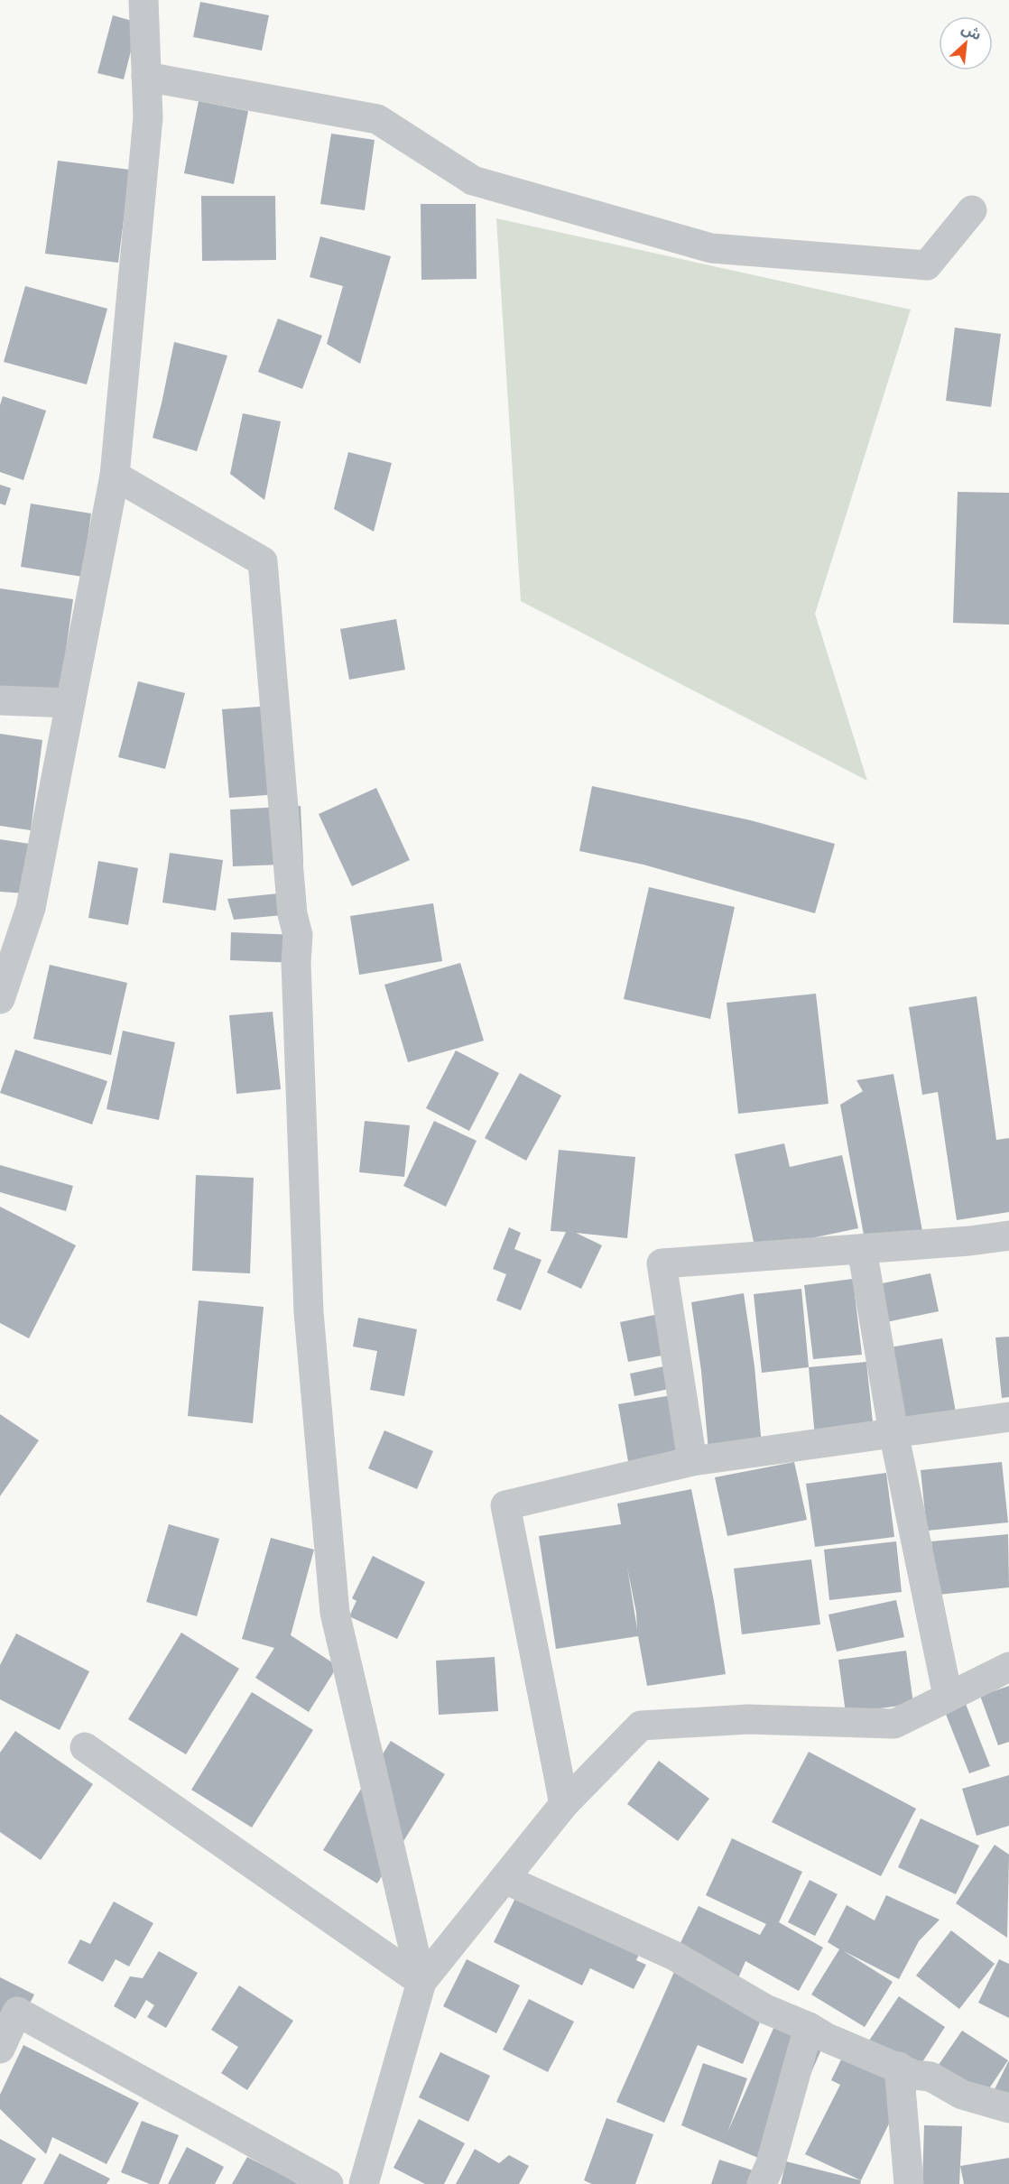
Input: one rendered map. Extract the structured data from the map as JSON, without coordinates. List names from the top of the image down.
{
  "north": "top right"
}
